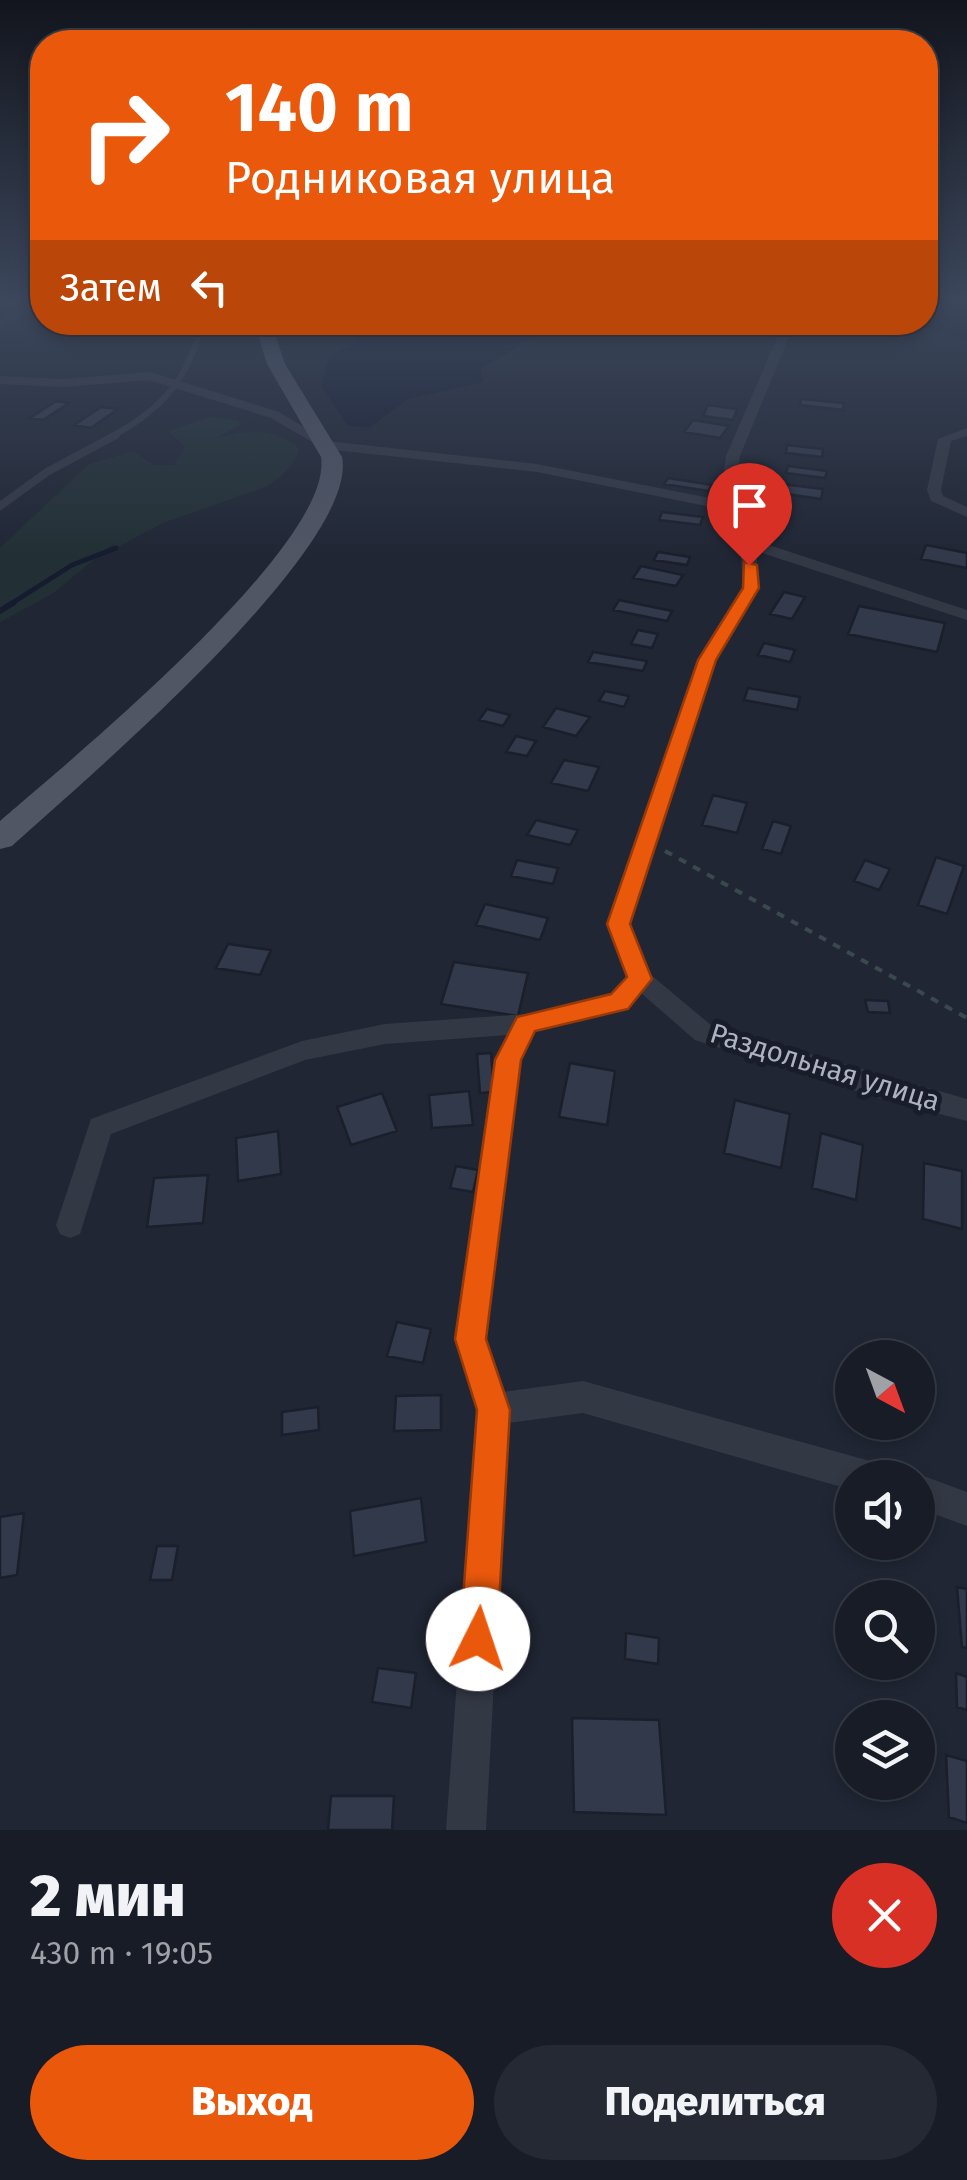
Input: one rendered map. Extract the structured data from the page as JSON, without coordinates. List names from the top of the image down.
{
  "streets": {
    "street": ["Раздольная улица"]
  },
  "north": "bottom right",
  "page": {
    "turn": ["140 m", "Родниковая улица"],
    "then": "Затем",
    "heading": ["2 мин", "430 m · 19:05"],
    "buttons": ["Выход", "Поделиться"]
  }
}
